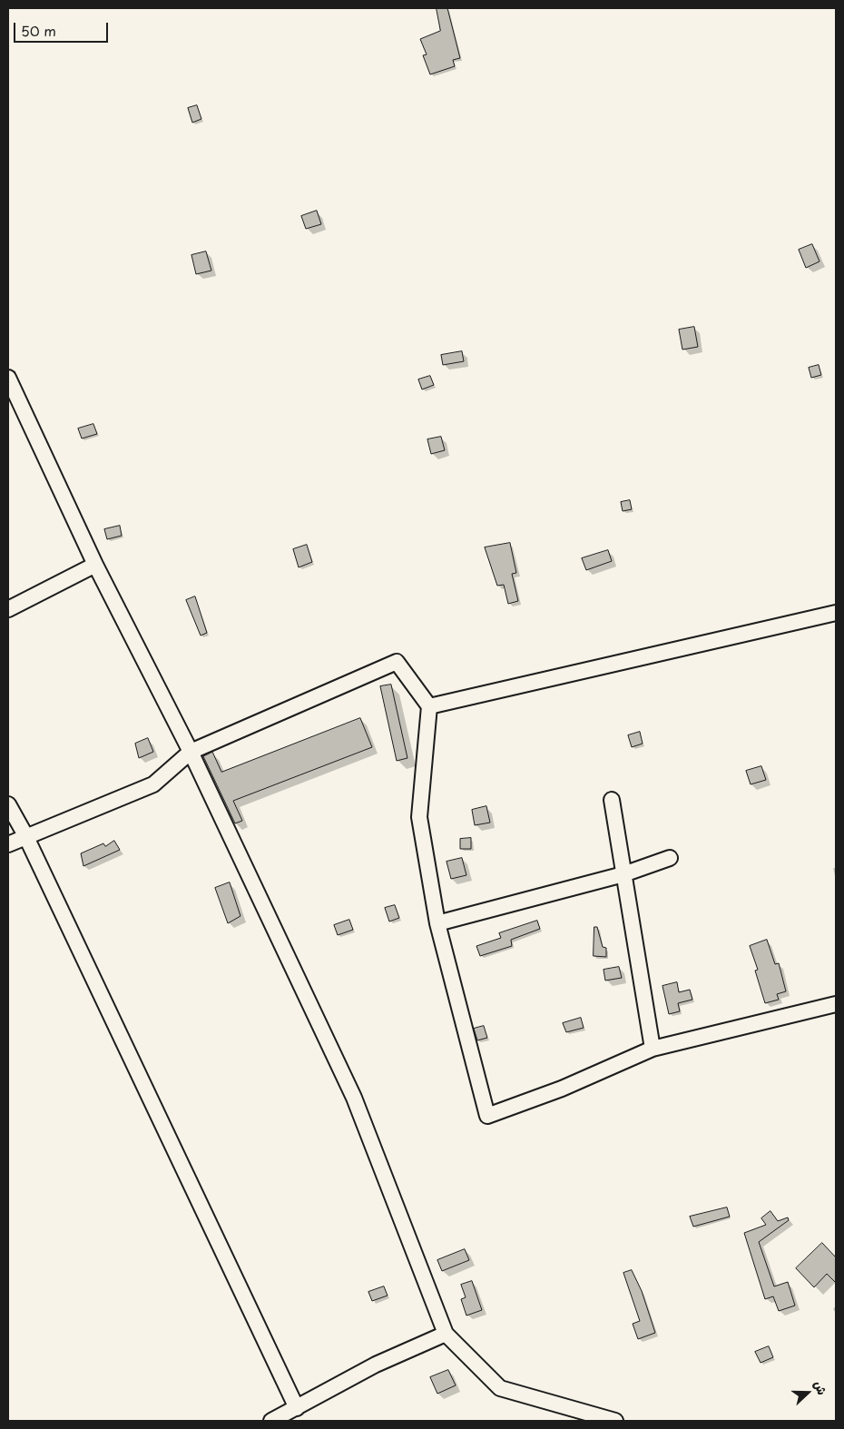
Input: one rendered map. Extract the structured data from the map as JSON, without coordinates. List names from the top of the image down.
{
  "scale_bar": "50 m",
  "north": "right"
}
